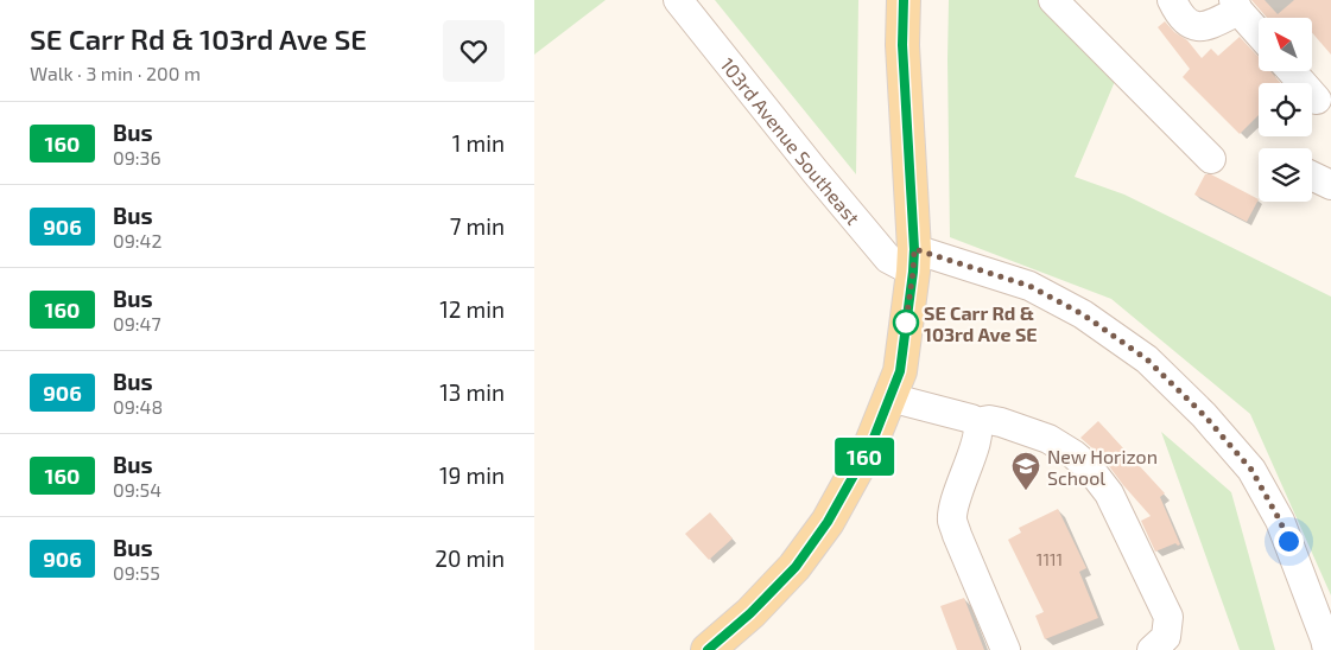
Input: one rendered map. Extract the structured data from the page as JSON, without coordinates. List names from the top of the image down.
{
  "streets": {
    "street": ["103rd Avenue Southeast"]
  },
  "places": {
    "other": ["SE Carr Rd & 103rd Ave SE"],
    "school or university": ["New Horizon School"]
  },
  "lines": ["bus line 160"],
  "house_numbers": ["1111"],
  "north": "top left",
  "page": {
    "heading": ["SE Carr Rd & 103rd Ave SE", "Walk · 3 min · 200 m"],
    "on_map": "160",
    "list": [
      {
        "mark": "160",
        "name": "Bus",
        "note": "09:36",
        "value": "1 min"
      },
      {
        "mark": "906",
        "name": "Bus",
        "note": "09:42",
        "value": "7 min"
      },
      {
        "mark": "160",
        "name": "Bus",
        "note": "09:47",
        "value": "12 min"
      },
      {
        "mark": "906",
        "name": "Bus",
        "note": "09:48",
        "value": "13 min"
      },
      {
        "mark": "160",
        "name": "Bus",
        "note": "09:54",
        "value": "19 min"
      },
      {
        "mark": "906",
        "name": "Bus",
        "note": "09:55",
        "value": "20 min"
      }
    ]
  }
}
